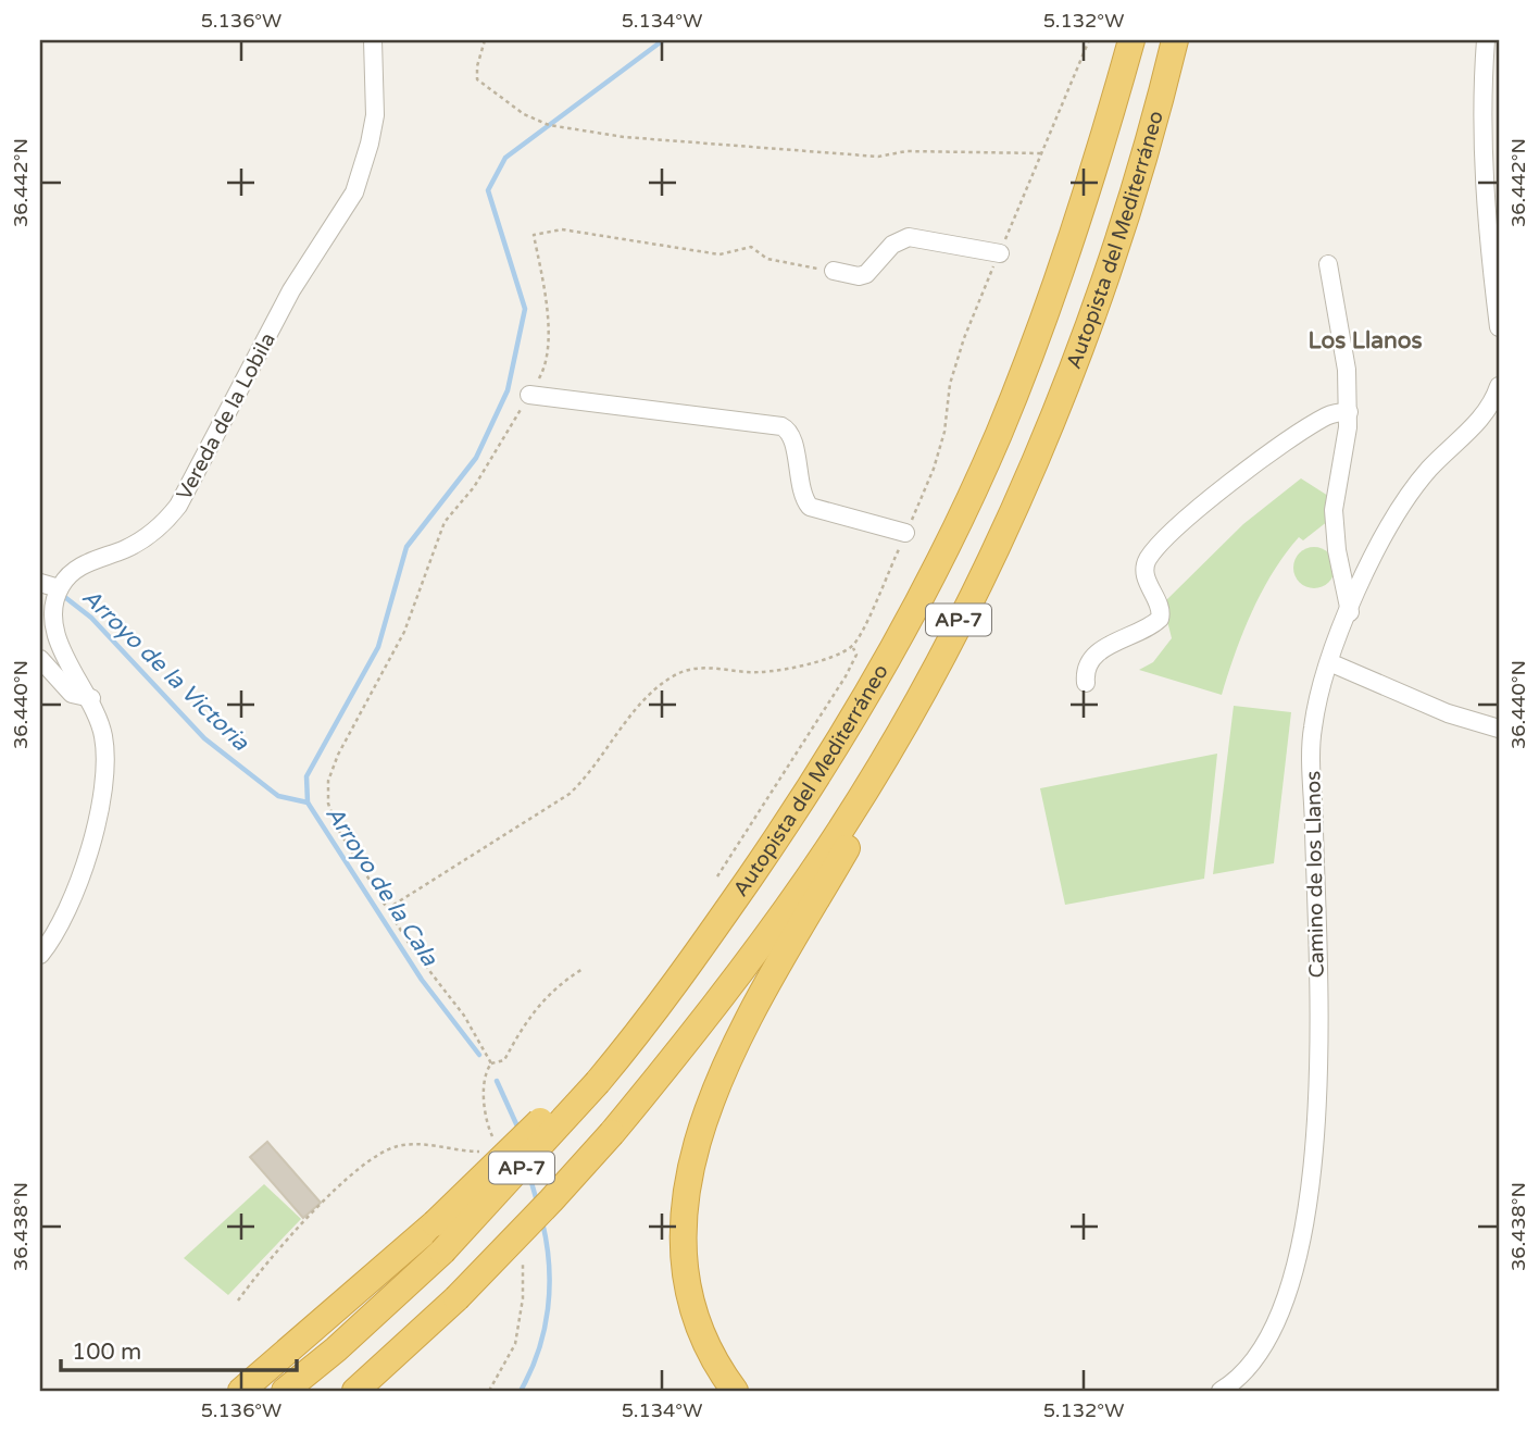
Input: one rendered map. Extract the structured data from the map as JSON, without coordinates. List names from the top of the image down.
{
  "streets": {
    "highway": ["Autopista del Mediterráneo", "AP-7"],
    "street": ["Vereda de la Lobila", "Camino de los Llanos"]
  },
  "districts": ["Los Llanos"],
  "water": ["Arroyo de la Victoria", "Arroyo de la Cala"],
  "scale_bar": "100 m",
  "coordinates": [
    "5.136°W",
    "5.134°W",
    "5.132°W",
    "36.442°N",
    "36.440°N",
    "36.438°N"
  ]
}
